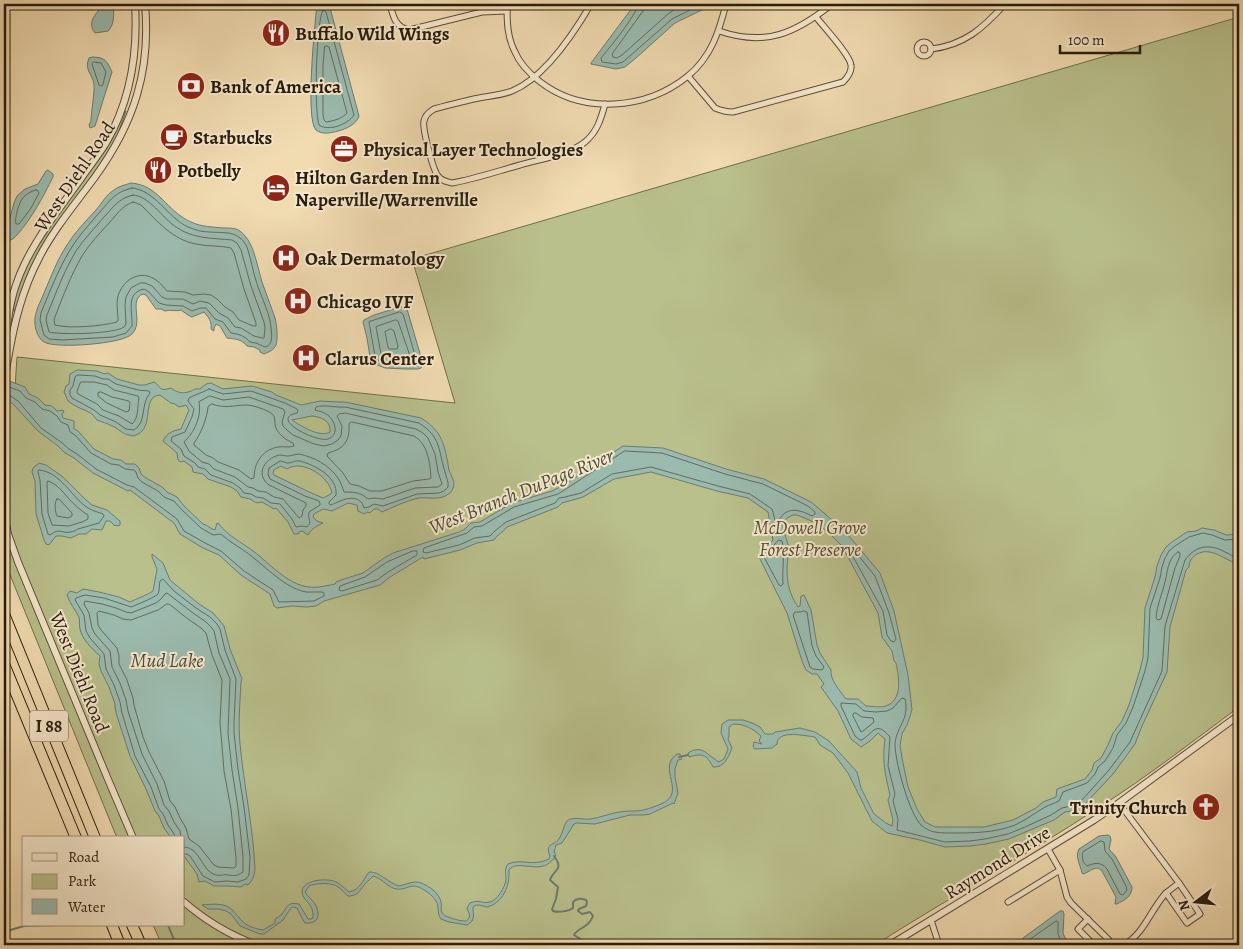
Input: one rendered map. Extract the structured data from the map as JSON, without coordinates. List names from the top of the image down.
{
  "streets": {
    "highway": ["I 88"],
    "street": ["West Diehl Road", "Raymond Drive"]
  },
  "water": ["West Branch DuPage River", "Mud Lake"],
  "parks": ["McDowell Grove Forest Preserve"],
  "places": {
    "restaurant": ["Buffalo Wild Wings", "Potbelly"],
    "bank": ["Bank of America"],
    "cafe": ["Starbucks"],
    "office": ["Physical Layer Technologies"],
    "hotel": ["Hilton Garden Inn Naperville/Warrenville"],
    "hospital": ["Oak Dermatology", "Chicago IVF", "Clarus Center"],
    "church": ["Trinity Church"]
  },
  "legend": ["Road", "Park", "Water"],
  "scale_bar": "100 m",
  "north": "left"
}
